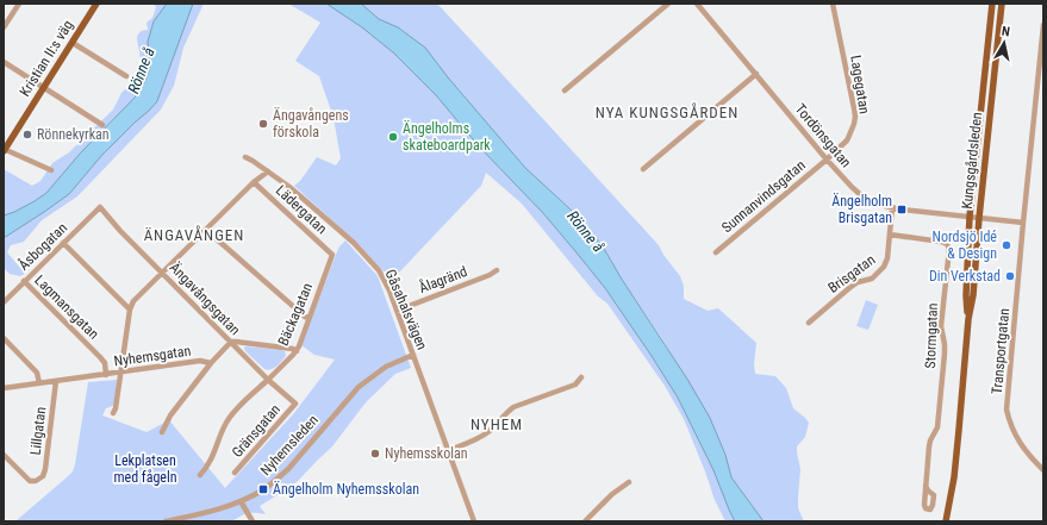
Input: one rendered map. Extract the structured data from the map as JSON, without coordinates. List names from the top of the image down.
{
  "streets": {
    "main road": ["Kristian II:s väg", "Kungsgårdsleden"],
    "street": [
      "Lagegatan",
      "Tordönsgatan",
      "Sunnanvindsgatan",
      "Lädergatan",
      "Åsbogatan",
      "Brisgatan",
      "Ålagränd",
      "Ängavångsgatan",
      "Lagmansgatan",
      "Gåsahalsvägen",
      "Bäckagatan",
      "Stormgatan",
      "Transportgatan",
      "Nyhemsgatan",
      "Lillgatan",
      "Gränsgatan",
      "Nyhemsleden"
    ]
  },
  "crossings": [
    ["Lagegatan", "Tordönsgatan"],
    ["Lagegatan", "Sunnanvindsgatan"],
    ["Tordönsgatan", "Kungsgårdsleden"],
    ["Tordönsgatan", "Sunnanvindsgatan"],
    ["Tordönsgatan", "Brisgatan"],
    ["Lädergatan", "Bäckagatan"],
    ["Åsbogatan", "Ängavångsgatan"],
    ["Åsbogatan", "Lagmansgatan"],
    ["Brisgatan", "Stormgatan"],
    ["Ålagränd", "Gåsahalsvägen"],
    ["Ängavångsgatan", "Bäckagatan"],
    ["Ängavångsgatan", "Nyhemsgatan"],
    ["Ängavångsgatan", "Gränsgatan"],
    ["Lagmansgatan", "Nyhemsgatan"],
    ["Gåsahalsvägen", "Nyhemsleden"],
    ["Nyhemsgatan", "Lillgatan"]
  ],
  "districts": ["NYA KUNGSGÅRDEN", "ÄNGAVÅNGEN", "NYHEM"],
  "water": ["Rönne å"],
  "parks": ["Lekplatsen med fågeln"],
  "places": {
    "other": [
      "Ängavångens förskola",
      "Rönnekyrkan",
      "Ängelholms skateboardpark",
      "Nordsjö Idé & Design",
      "Din Verkstad",
      "Nyhemsskolan"
    ],
    "transit": ["Ängelholm Brisgatan", "Ängelholm Nyhemsskolan"]
  },
  "north": "top"
}
